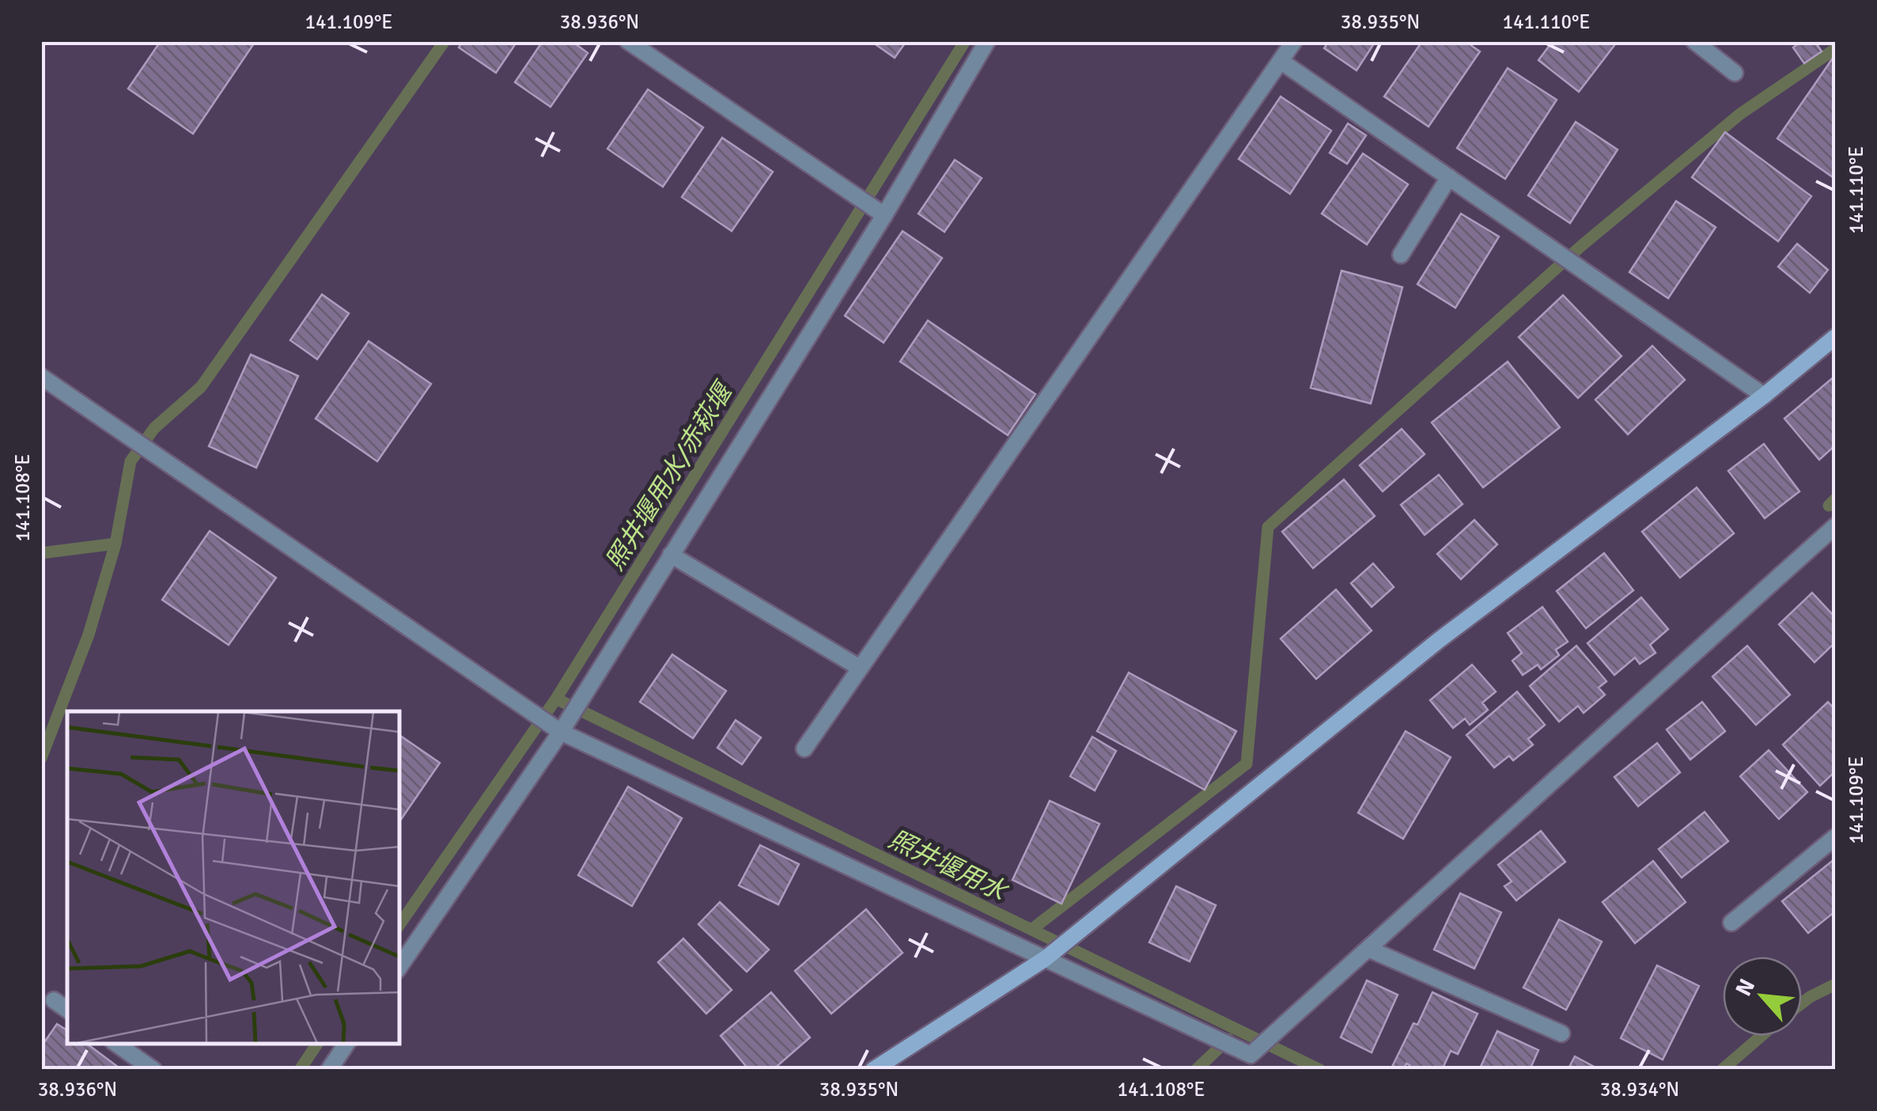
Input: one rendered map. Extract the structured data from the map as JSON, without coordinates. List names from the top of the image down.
{
  "water": ["照井堰用水/赤萩堰", "照井堰用水"],
  "north": "top left",
  "coordinates": [
    "141.109°E",
    "38.936°N",
    "38.935°N",
    "141.110°E",
    "141.108°E",
    "38.934°N"
  ]
}
